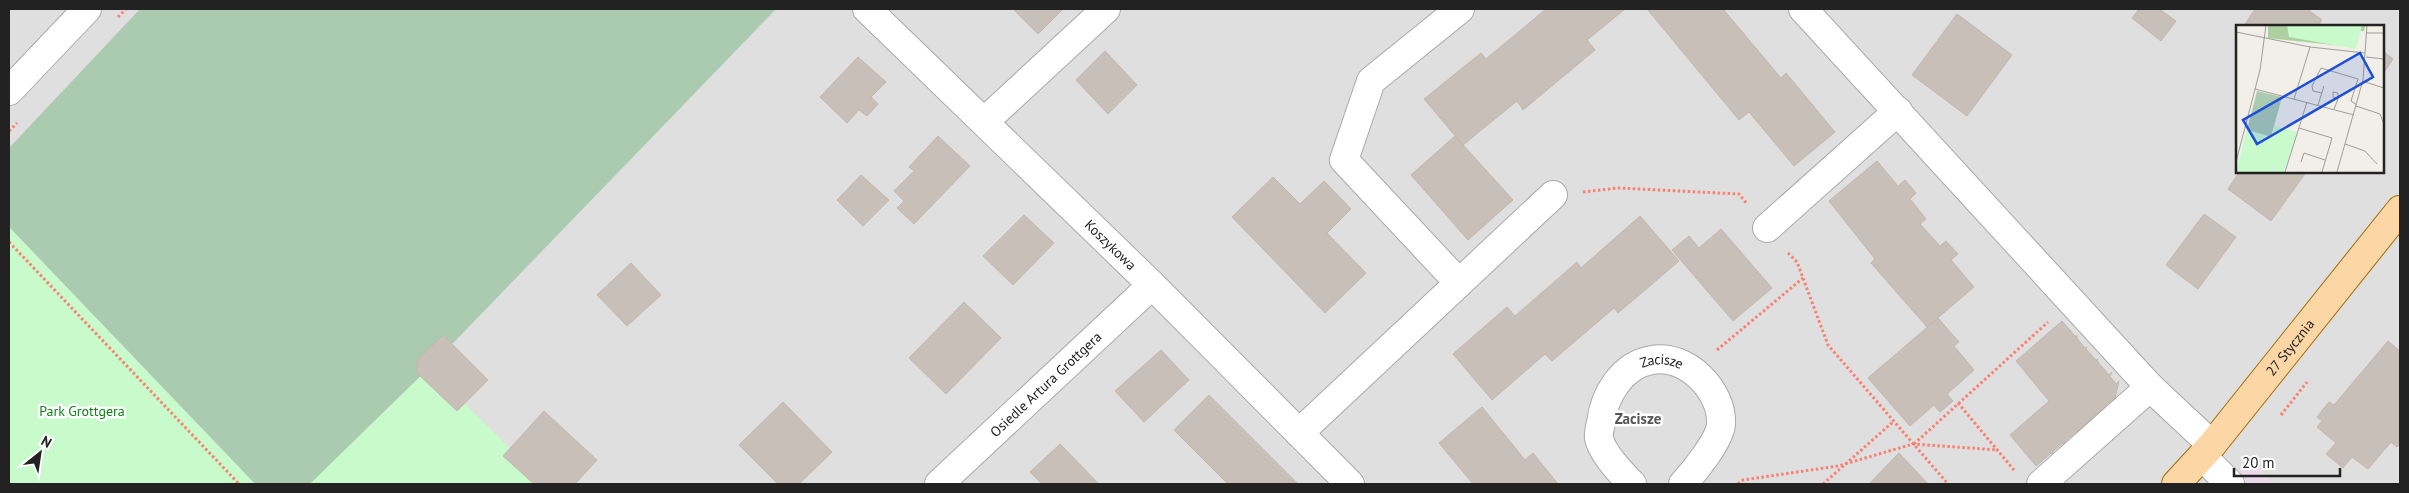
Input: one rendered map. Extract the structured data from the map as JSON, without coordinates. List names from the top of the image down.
{
  "streets": {
    "main road": ["27 Stycznia"],
    "street": ["Koszykowa", "Zacisze", "Osiedle Artura Grottgera"]
  },
  "crossings": [
    ["Koszykowa", "Osiedle Artura Grottgera"]
  ],
  "districts": ["Zacisze"],
  "parks": ["Park Grottgera"],
  "scale_bar": "20 m",
  "north": "top right"
}
